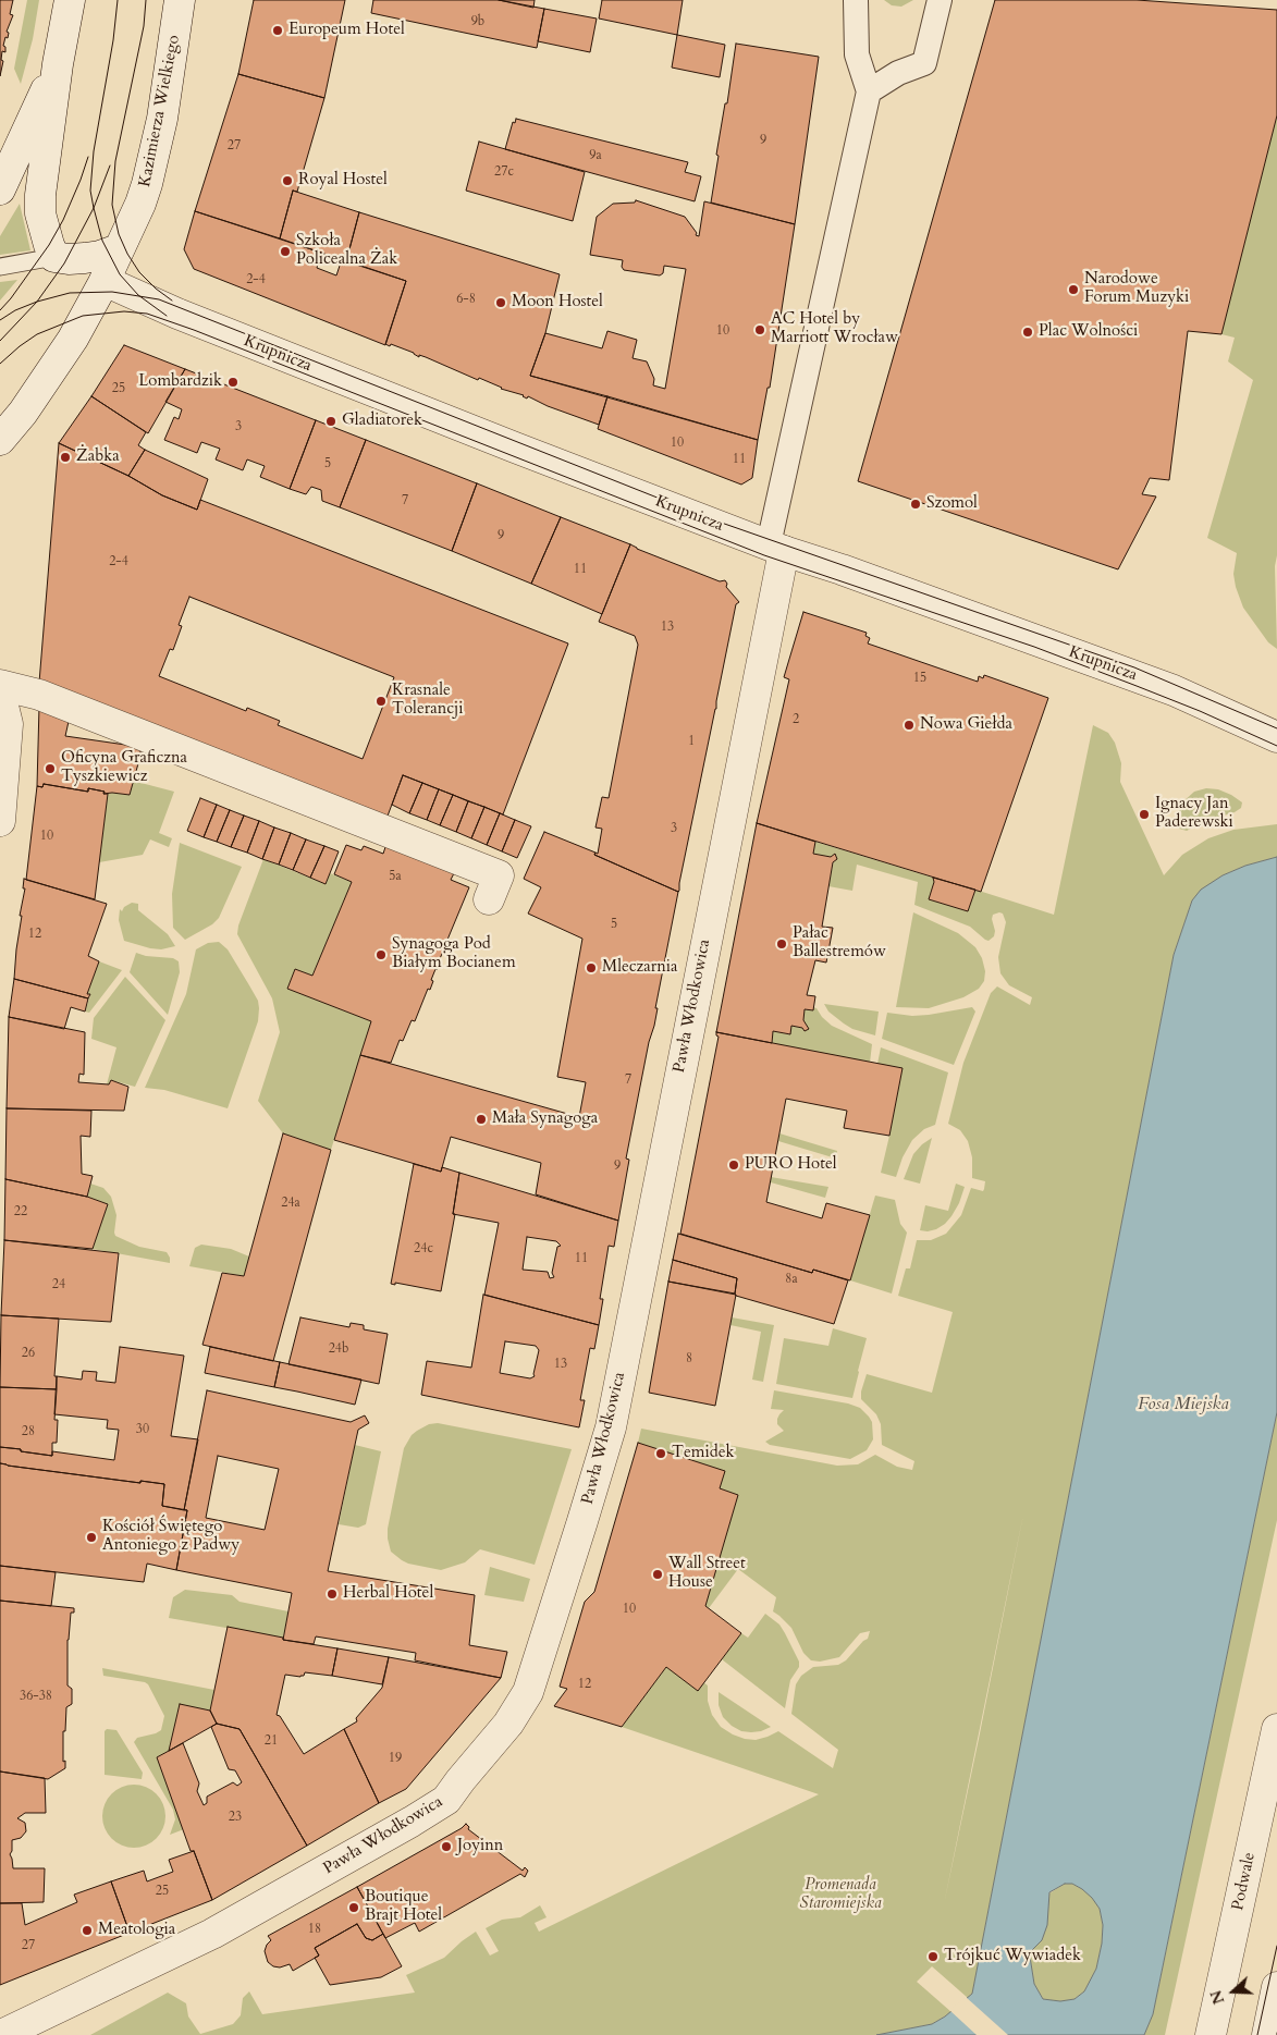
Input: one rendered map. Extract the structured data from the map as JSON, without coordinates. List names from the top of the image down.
{
  "streets": {
    "street": [
      "Kazimierza Wielkiego",
      "Krupnicza",
      "Pawła Włodkowica",
      "Podwale"
    ]
  },
  "crossings": [
    ["Kazimierza Wielkiego", "Krupnicza"],
    ["Krupnicza", "Pawła Włodkowica"]
  ],
  "water": ["Fosa Miejska"],
  "parks": ["Promenada Staromiejska"],
  "places": [
    "Europeum Hotel",
    "Royal Hostel",
    "Szkoła Policealna Żak",
    "Narodowe Forum Muzyki",
    "Moon Hostel",
    "AC Hotel by Marriott Wrocław",
    "Plac Wolności",
    "Lombardzik",
    "Gladiatorek",
    "Żabka",
    "Szomol",
    "Krasnale Tolerancji",
    "Nowa Giełda",
    "Oficyna Graficzna Tyszkiewicz",
    "Ignacy Jan Paderewski",
    "Pałac Ballestremów",
    "Synagoga Pod Białym Bocianem",
    "Mleczarnia",
    "Mała Synagoga",
    "PURO Hotel",
    "Temidek",
    "Kościół Świętego Antoniego z Padwy",
    "Wall Street House",
    "Herbal Hotel",
    "Joyinn",
    "Boutique Brajt Hotel",
    "Meatologia",
    "Trójkuć Wywiadek"
  ],
  "house_numbers": [
    "9b",
    "9",
    "27",
    "9a",
    "27c",
    "2-4",
    "6-8",
    "10",
    "25",
    "3",
    "10",
    "11",
    "5",
    "7",
    "9",
    "2-4",
    "11",
    "13",
    "15",
    "2",
    "1",
    "3",
    "10",
    "5a",
    "5",
    "12",
    "7",
    "9",
    "24a",
    "22",
    "24c",
    "11",
    "8a",
    "24",
    "24b",
    "26",
    "8",
    "13",
    "30",
    "28",
    "10",
    "12",
    "36-38",
    "21",
    "19",
    "23",
    "25",
    "18",
    "27"
  ],
  "north": "left"
}
